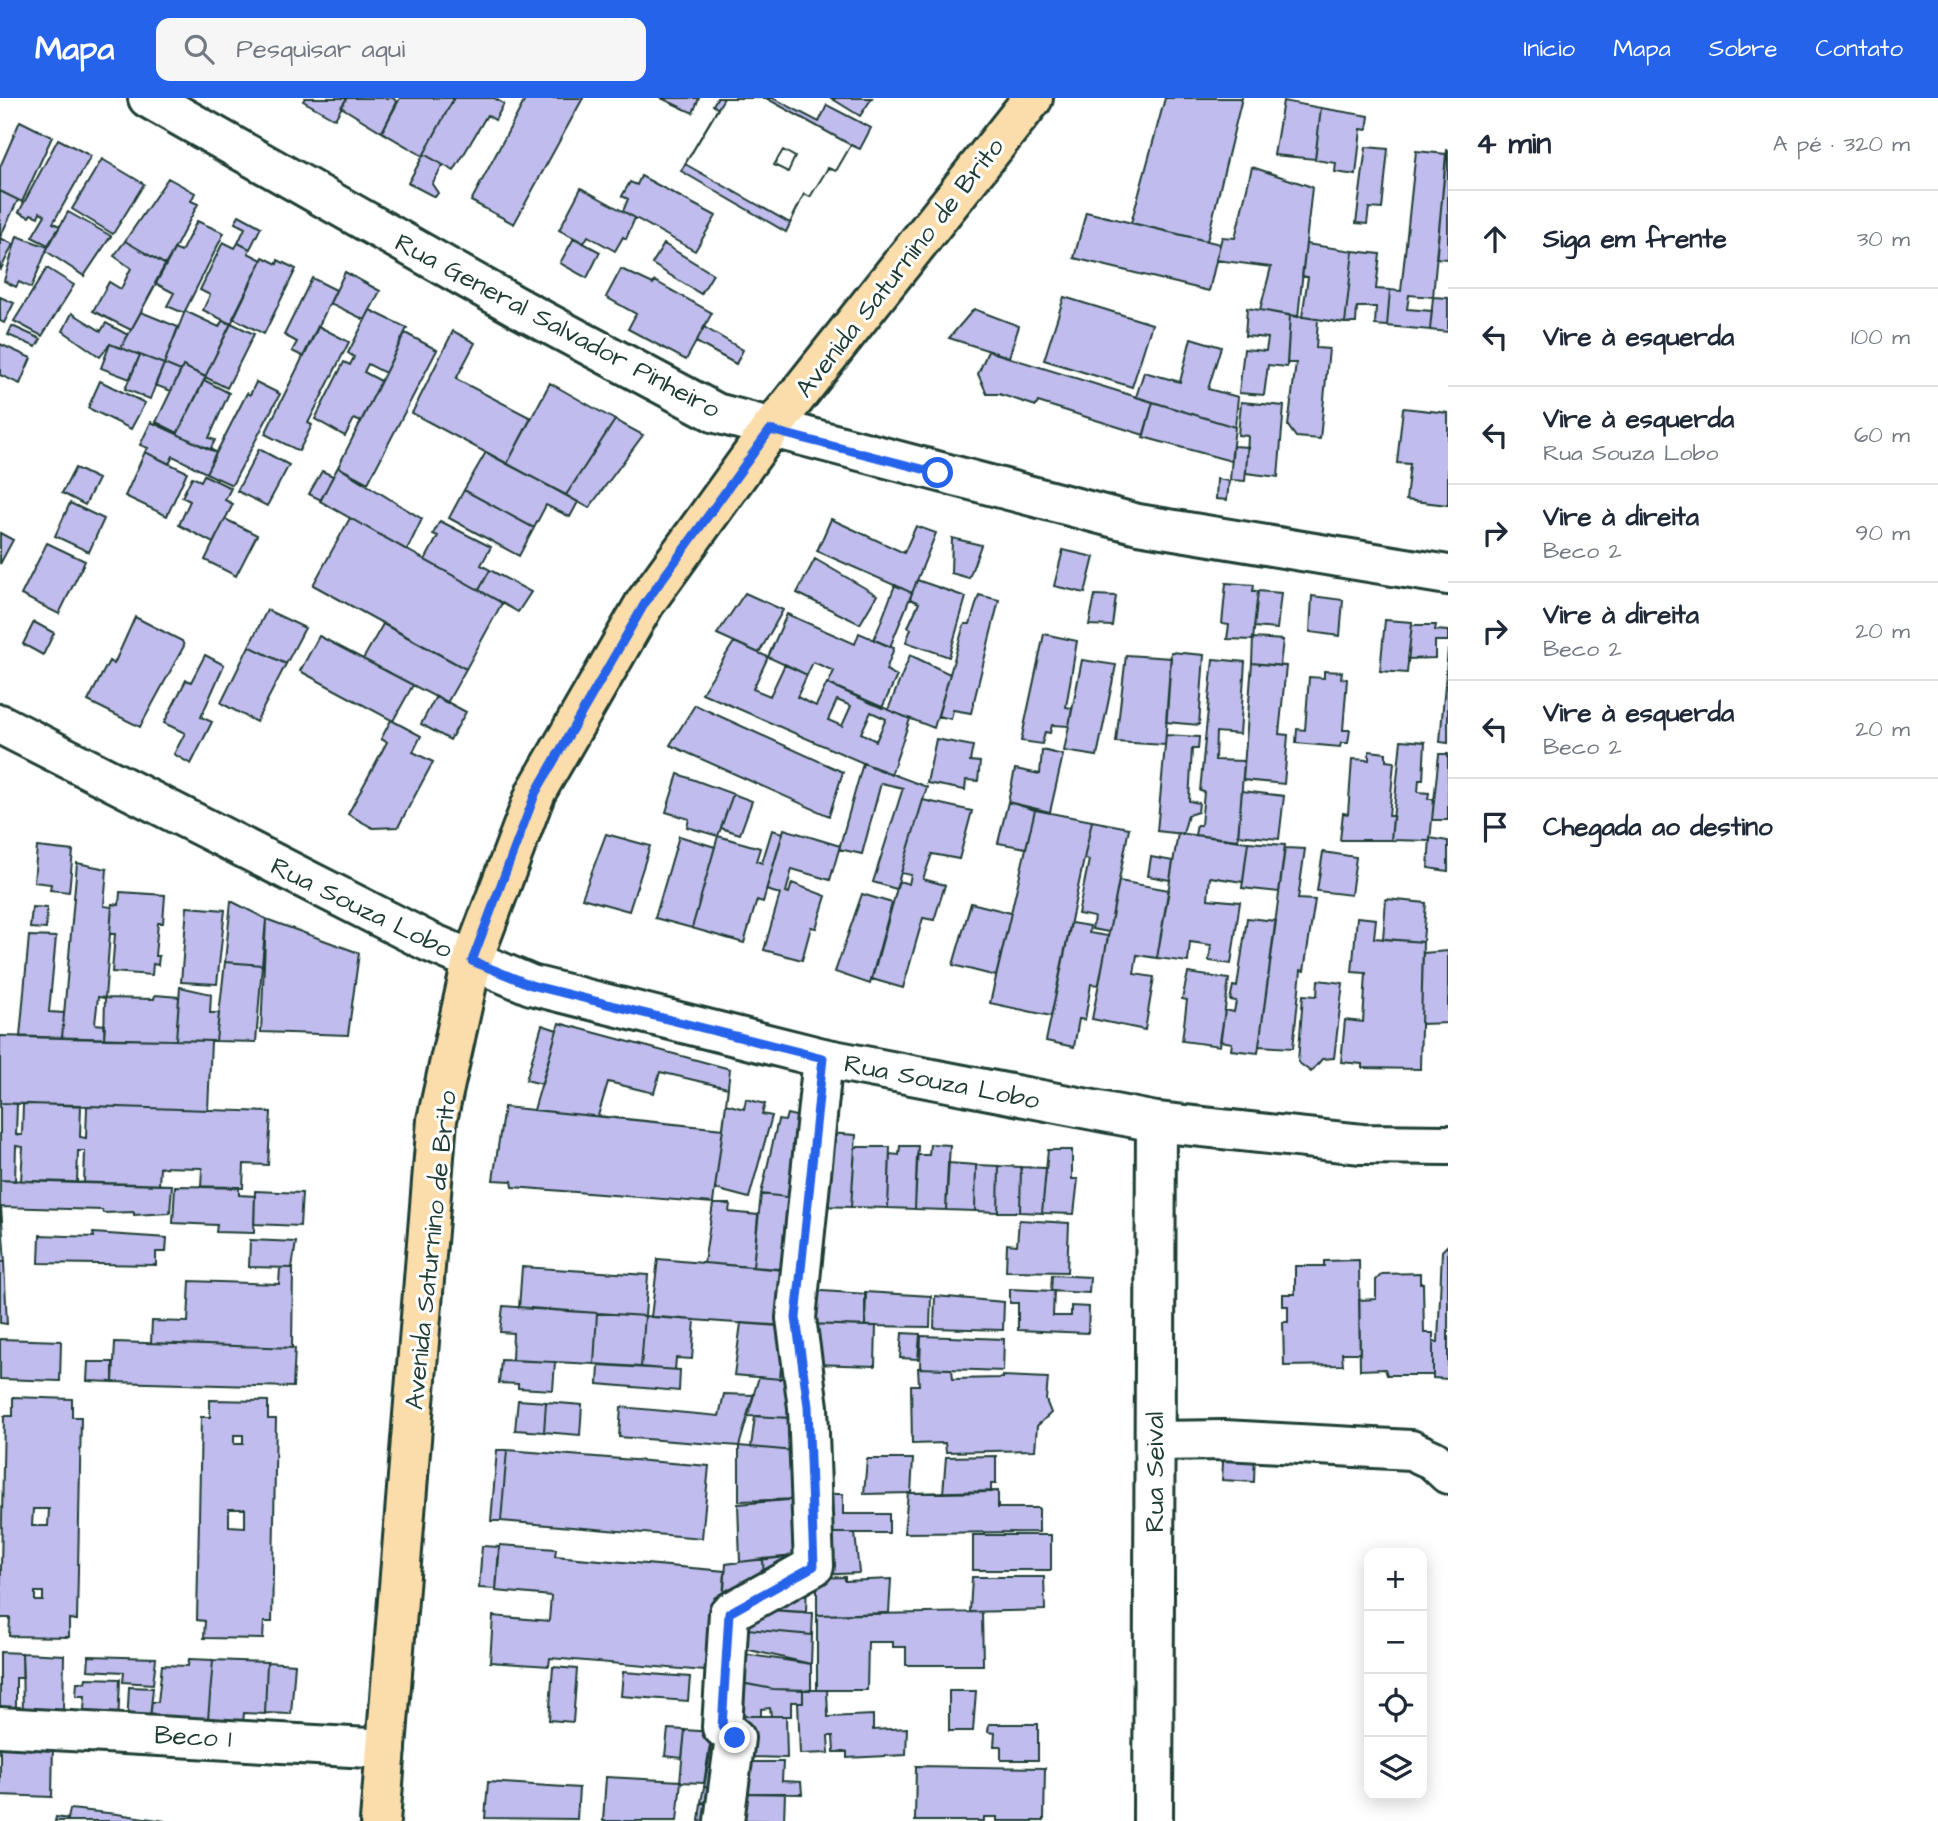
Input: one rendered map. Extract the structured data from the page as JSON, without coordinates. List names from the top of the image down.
{
  "streets": {
    "main road": ["Avenida Saturnino de Brito"],
    "street": [
      "Rua General Salvador Pinheiro",
      "Rua Souza Lobo",
      "Rua Seival",
      "Beco 1"
    ]
  },
  "crossings": [
    ["Avenida Saturnino de Brito", "Rua General Salvador Pinheiro"],
    ["Avenida Saturnino de Brito", "Rua Souza Lobo"],
    ["Avenida Saturnino de Brito", "Beco 1"],
    ["Rua Souza Lobo", "Rua Seival"]
  ],
  "page": {
    "header": "Mapa",
    "search": "Pesquisar aqui",
    "nav": [
      "Início",
      "Mapa",
      "Sobre",
      "Contato"
    ],
    "heading": ["4 min", "A pé · 320 m"],
    "list": [
      ["Siga em frente", "30 m"],
      ["Vire à esquerda", "100 m"],
      ["Vire à esquerda", "Rua Souza Lobo", "60 m"],
      ["Vire à direita", "Beco 2", "90 m"],
      ["Vire à direita", "Beco 2", "20 m"],
      ["Vire à esquerda", "Beco 2", "20 m"],
      "Chegada ao destino"
    ],
    "map_buttons": ["+", "−"]
  }
}
